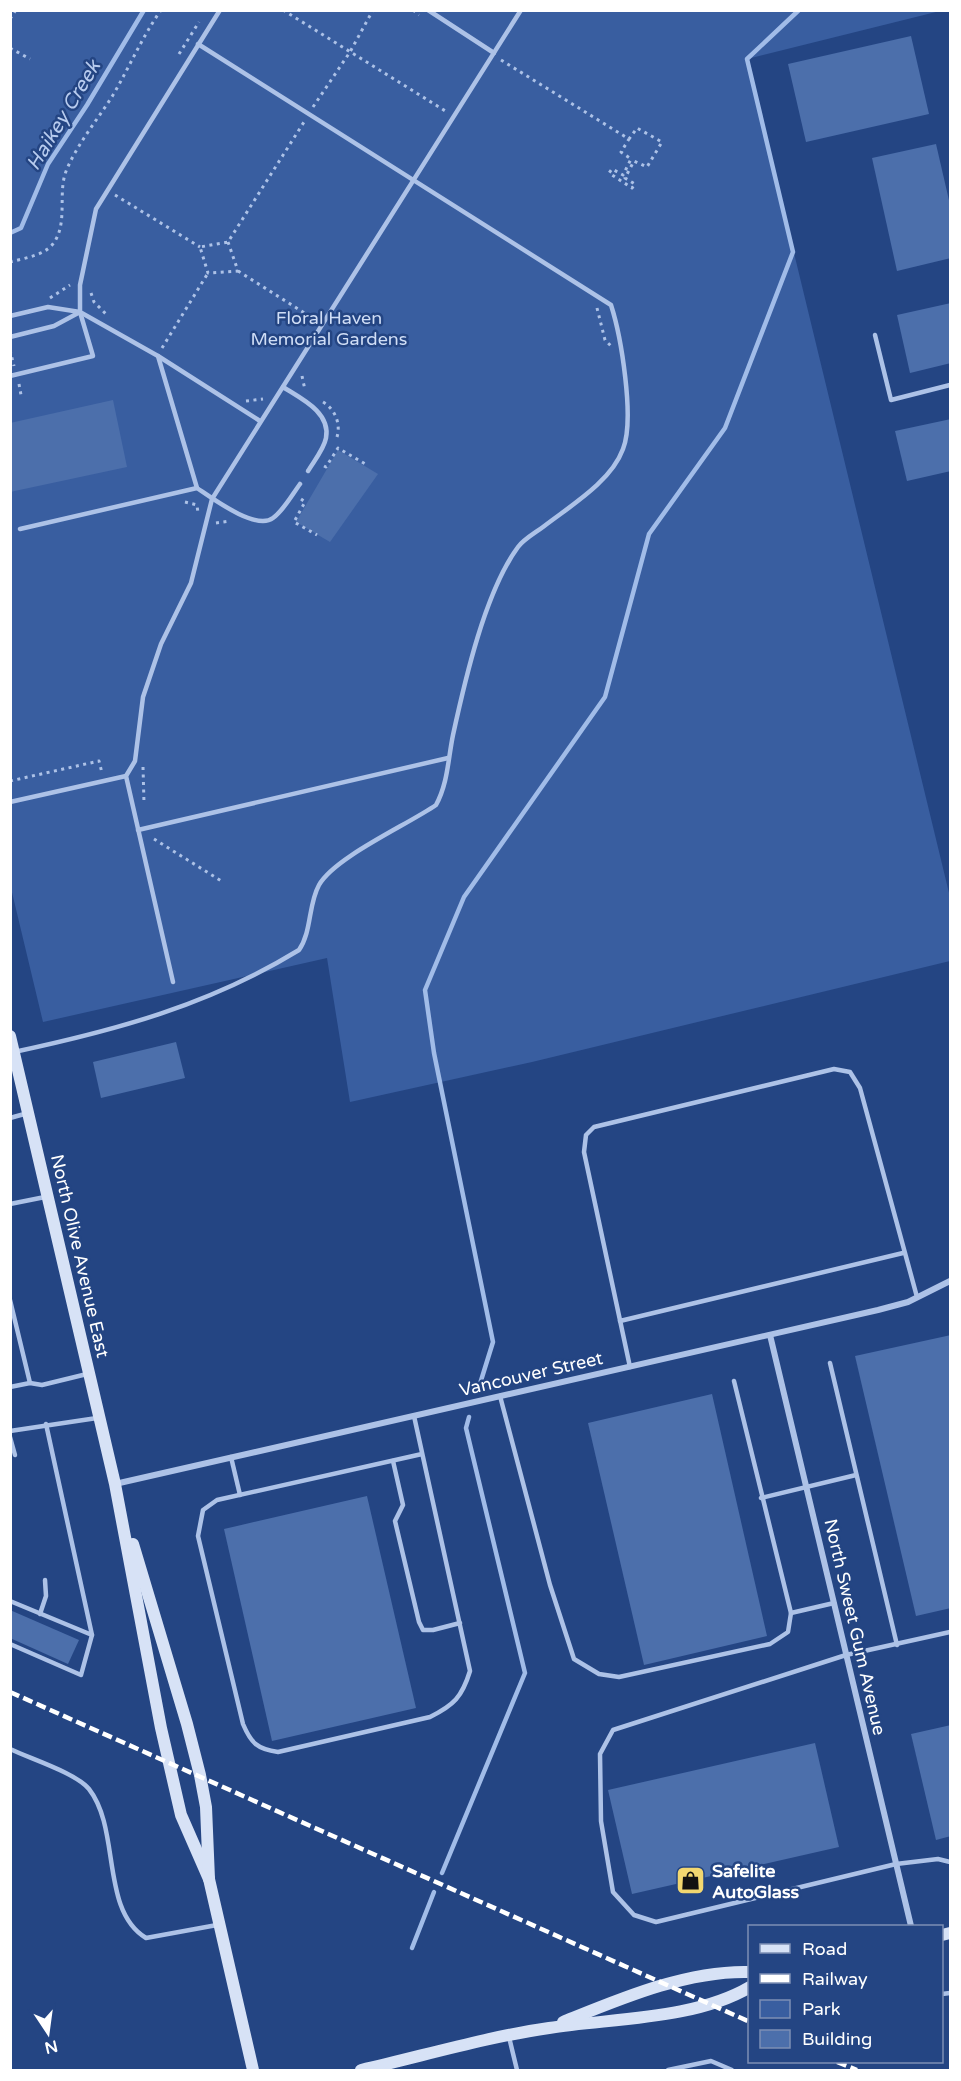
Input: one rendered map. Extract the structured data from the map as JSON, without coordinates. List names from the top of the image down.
{
  "streets": {
    "street": ["North Olive Avenue East", "Vancouver Street", "North Sweet Gum Avenue"]
  },
  "crossings": [
    ["North Olive Avenue East", "Vancouver Street"],
    ["Vancouver Street", "North Sweet Gum Avenue"]
  ],
  "water": ["Haikey Creek"],
  "parks": ["Floral Haven Memorial Gardens"],
  "places": {
    "shop": ["Safelite AutoGlass"]
  },
  "legend": [
    "Road",
    "Railway",
    "Park",
    "Building"
  ],
  "north": "bottom"
}
